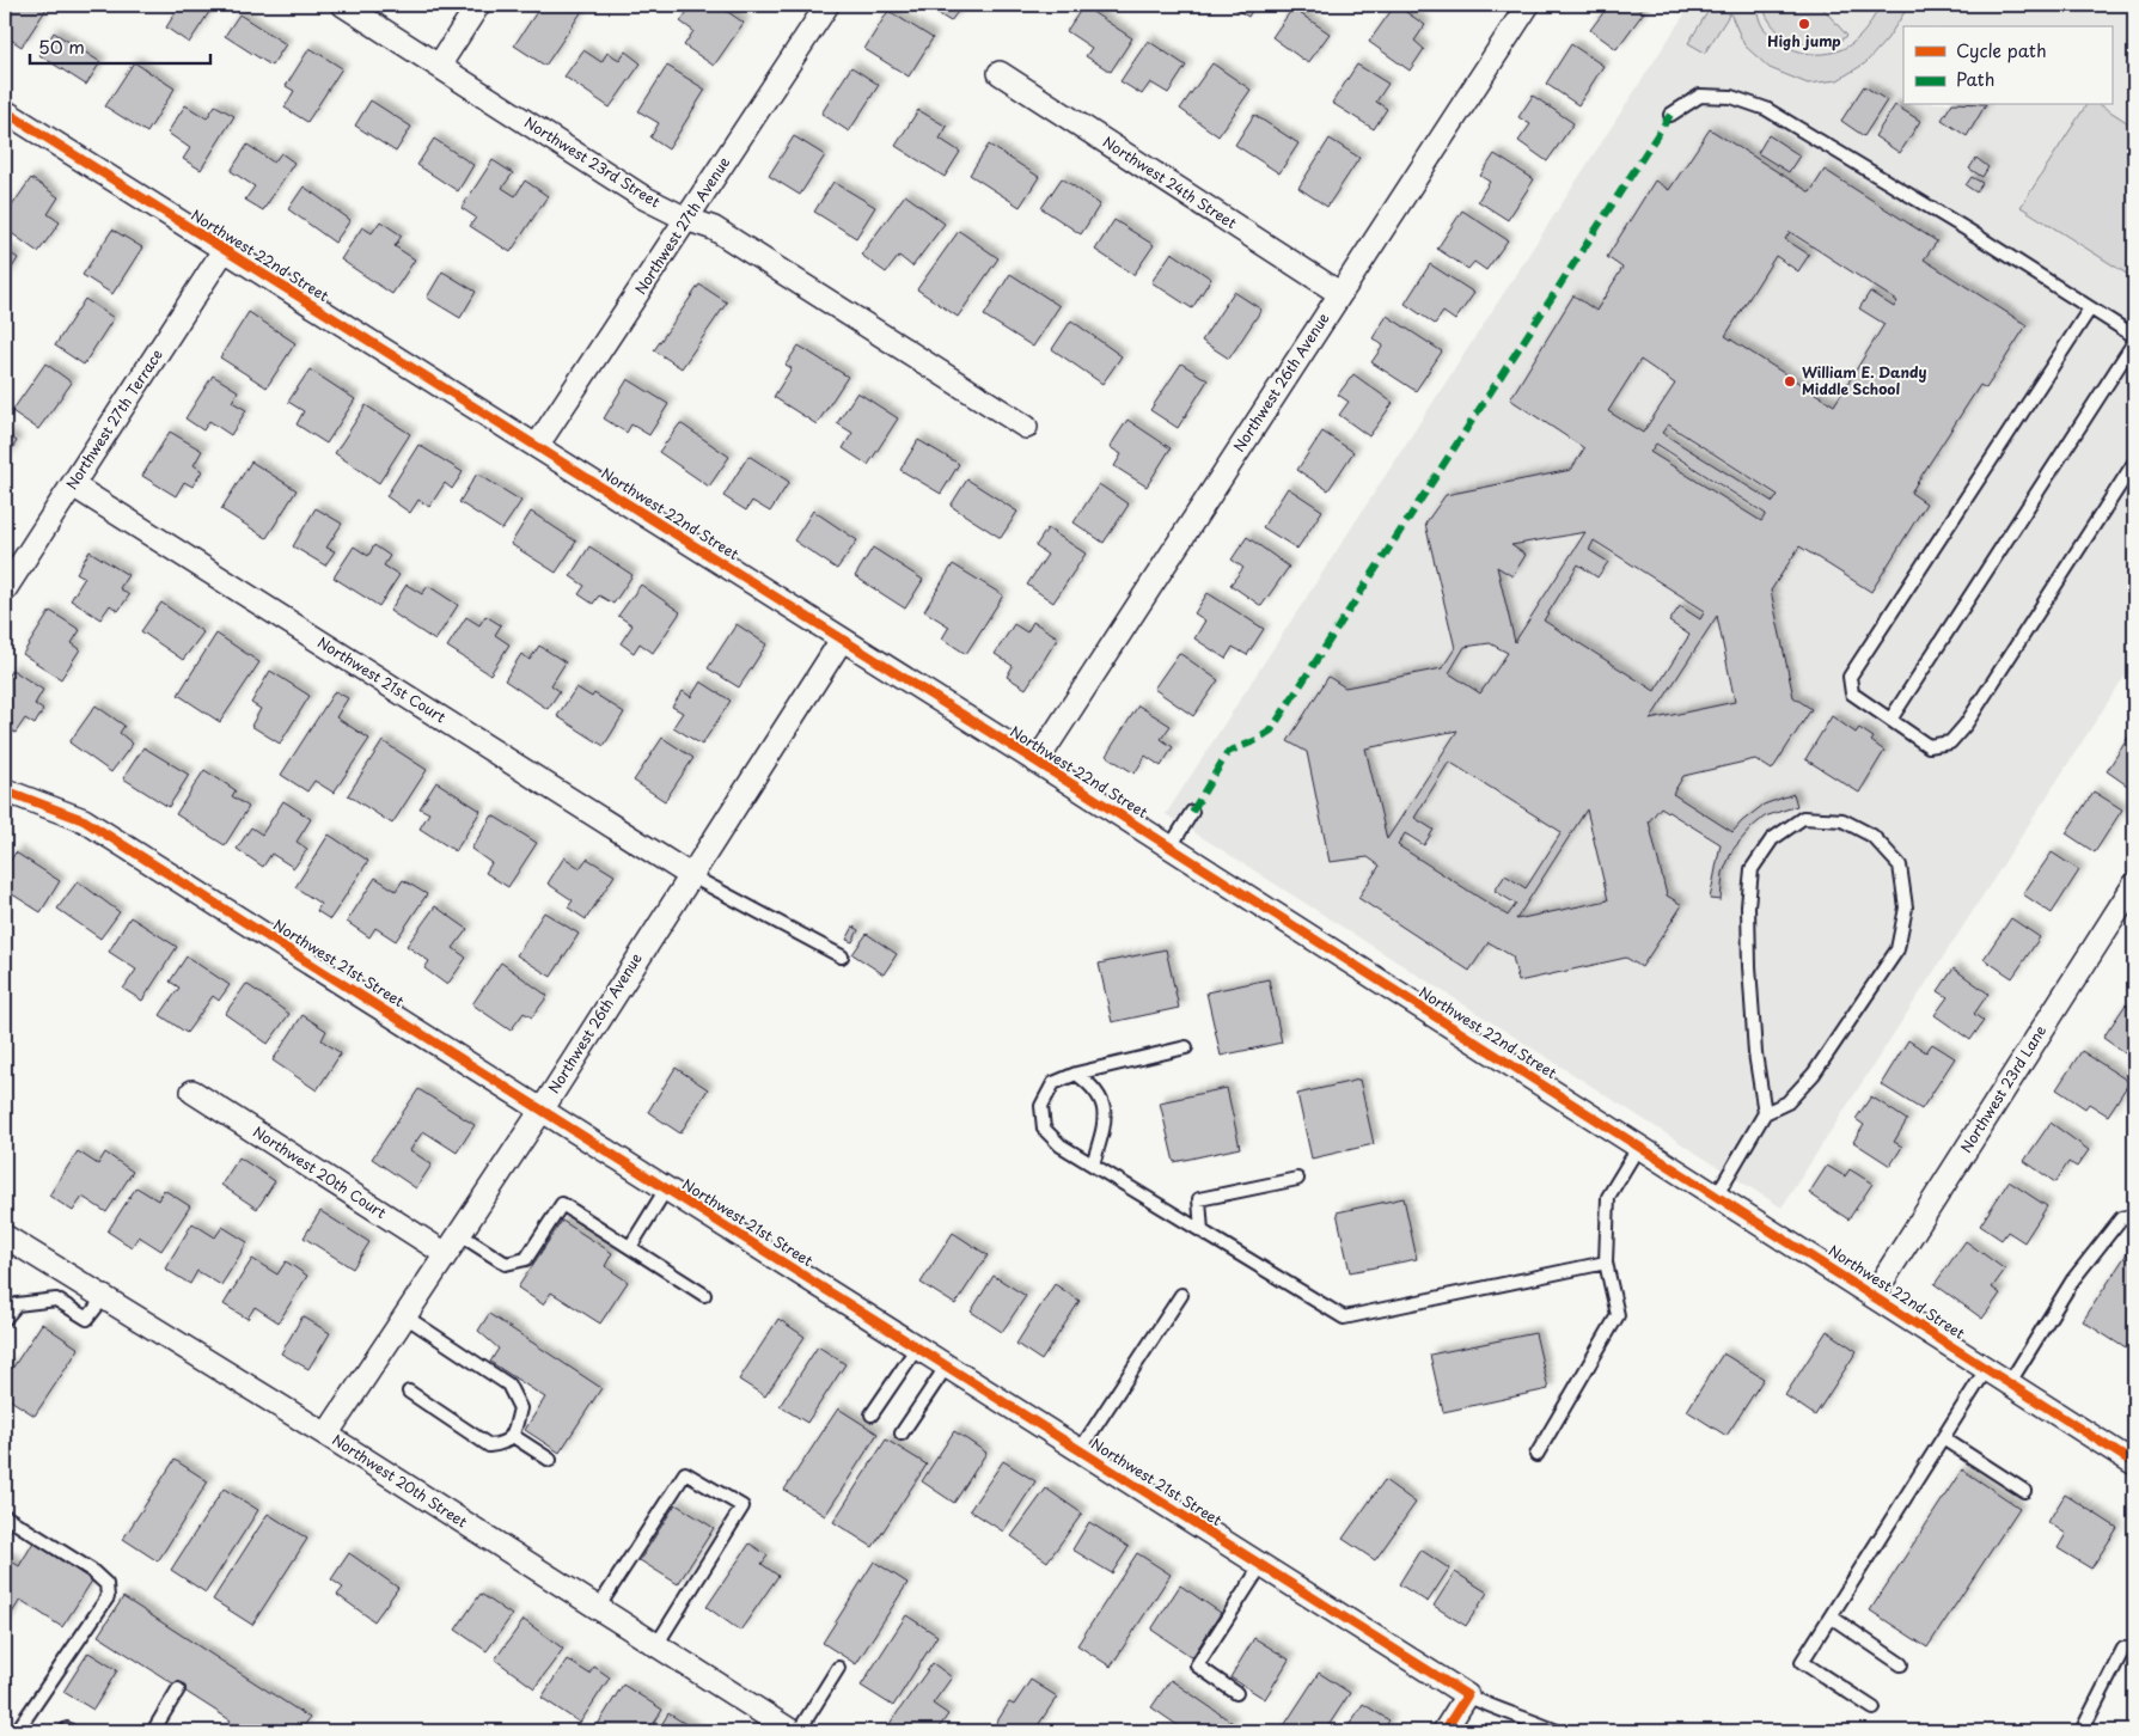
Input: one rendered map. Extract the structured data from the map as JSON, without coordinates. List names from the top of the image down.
{
  "streets": {
    "street": [
      "Northwest 23rd Street",
      "Northwest 24th Street",
      "Northwest 27th Avenue",
      "Northwest 22nd Street",
      "Northwest 26th Avenue",
      "Northwest 27th Terrace",
      "Northwest 21st Court",
      "Northwest 21st Street",
      "Northwest 23rd Lane",
      "Northwest 20th Court",
      "Northwest 20th Street"
    ]
  },
  "crossings": [
    ["Northwest 23rd Street", "Northwest 27th Avenue"],
    ["Northwest 24th Street", "Northwest 26th Avenue"],
    ["Northwest 27th Avenue", "Northwest 22nd Street"],
    ["Northwest 22nd Street", "Northwest 26th Avenue"],
    ["Northwest 22nd Street", "Northwest 27th Terrace"],
    ["Northwest 22nd Street", "Northwest 23rd Lane"],
    ["Northwest 26th Avenue", "Northwest 21st Court"],
    ["Northwest 26th Avenue", "Northwest 21st Street"],
    ["Northwest 26th Avenue", "Northwest 20th Court"],
    ["Northwest 26th Avenue", "Northwest 20th Street"],
    ["Northwest 27th Terrace", "Northwest 21st Court"]
  ],
  "places": ["High jump", "William E. Dandy Middle School"],
  "legend": ["Cycle path", "Path"],
  "scale_bar": "50 m"
}
